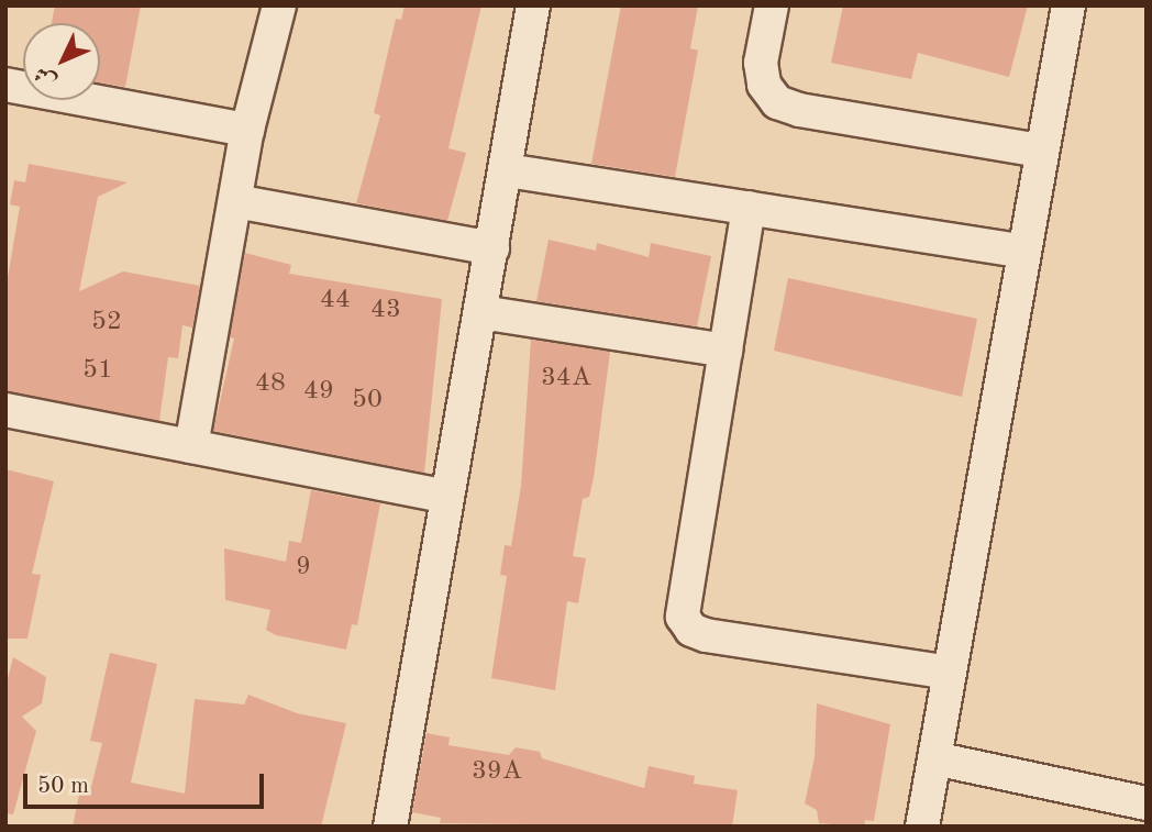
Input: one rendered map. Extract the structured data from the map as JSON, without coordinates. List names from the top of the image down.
{
  "house_numbers": [
    "44",
    "43",
    "52",
    "51",
    "34A",
    "48",
    "49",
    "50",
    "9",
    "39A"
  ],
  "scale_bar": "50 m",
  "north": "bottom left"
}
